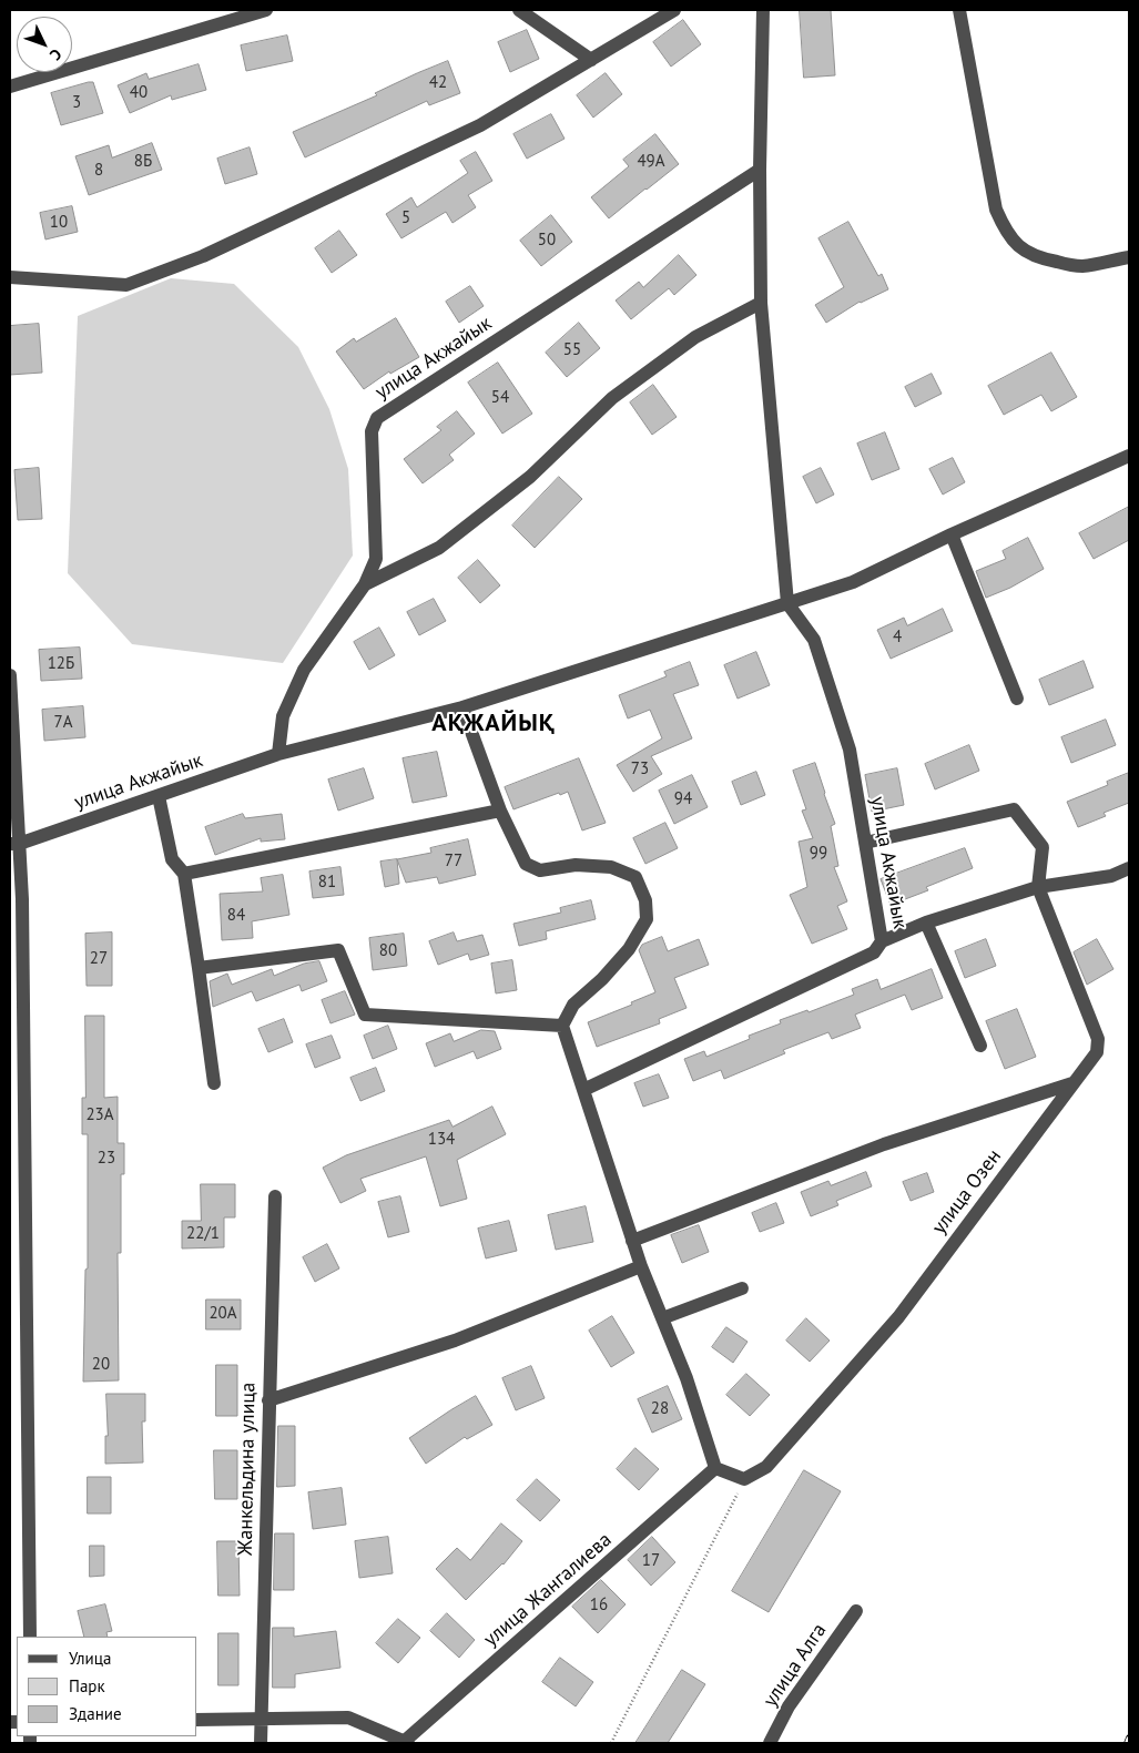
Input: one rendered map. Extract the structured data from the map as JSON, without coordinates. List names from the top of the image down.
{
  "streets": {
    "street": [
      "улица Акжайык",
      "улица Озен",
      "Жанкельдина улица",
      "улица Жангалиева",
      "улица Алга"
    ]
  },
  "districts": ["АҚЖАЙЫҚ"],
  "house_numbers": [
    "42",
    "40",
    "3",
    "8Б",
    "49А",
    "8",
    "5",
    "10",
    "50",
    "55",
    "54",
    "4",
    "12Б",
    "7А",
    "73",
    "94",
    "99",
    "77",
    "81",
    "84",
    "80",
    "27",
    "23А",
    "134",
    "23",
    "22/1",
    "20А",
    "20",
    "28",
    "17",
    "16"
  ],
  "legend": ["Улица", "Парк", "Здание"],
  "north": "bottom right"
}
